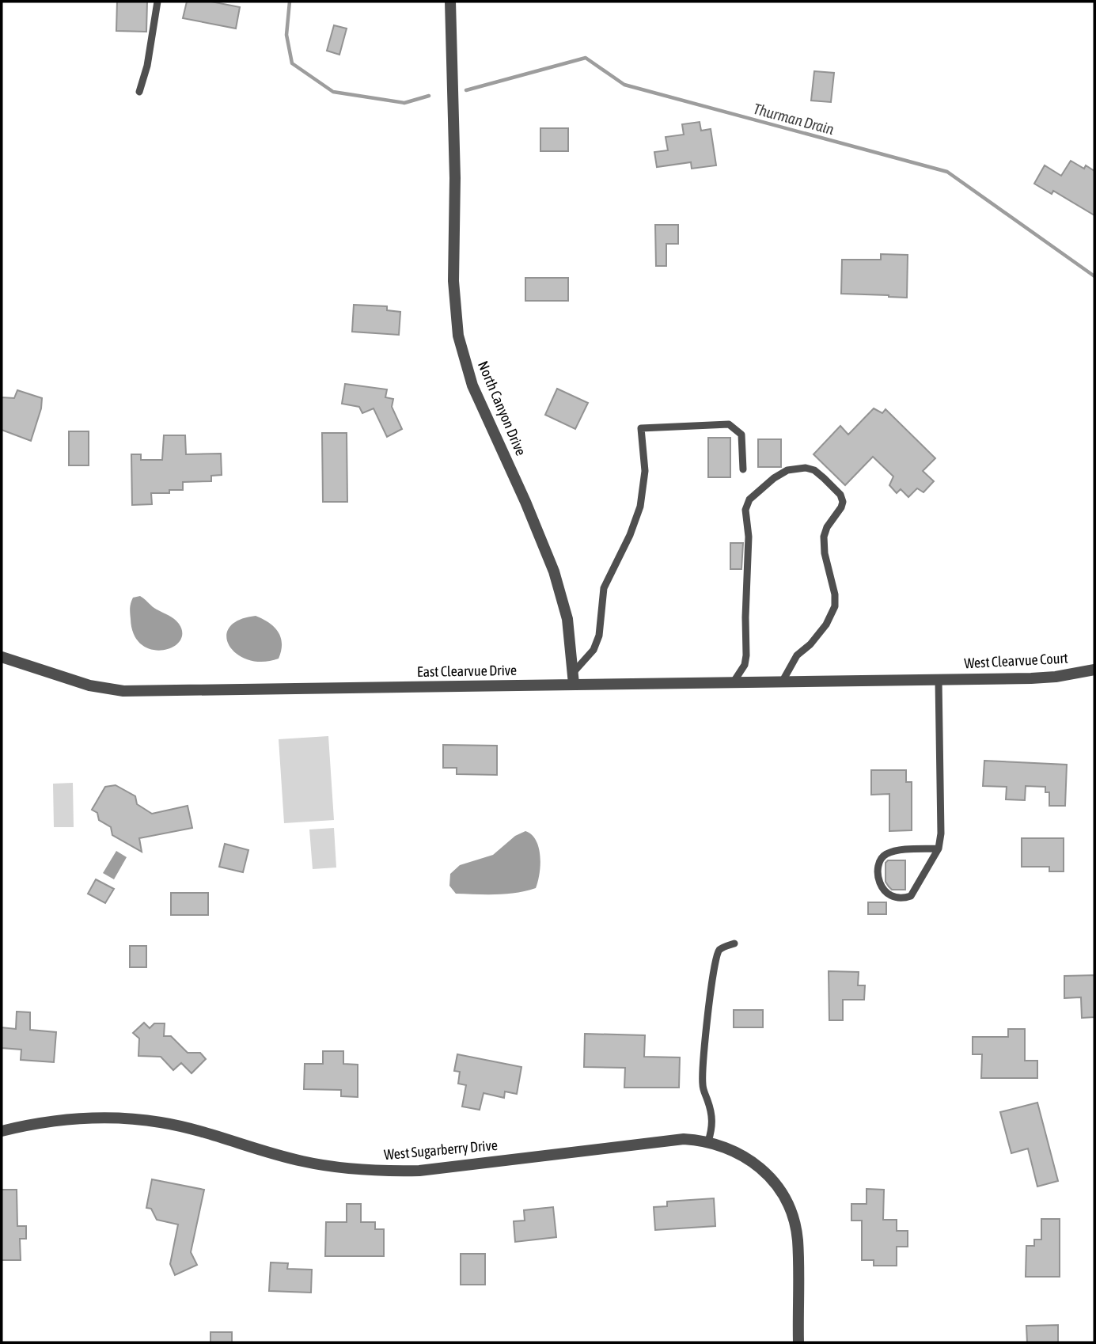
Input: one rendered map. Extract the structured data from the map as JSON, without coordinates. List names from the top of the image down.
{
  "streets": {
    "street": [
      "North Canyon Drive",
      "West Clearvue Court",
      "East Clearvue Drive",
      "West Sugarberry Drive"
    ]
  },
  "crossings": [
    ["North Canyon Drive", "East Clearvue Drive"],
    ["West Clearvue Court", "East Clearvue Drive"]
  ],
  "water": ["Thurman Drain"]
}
